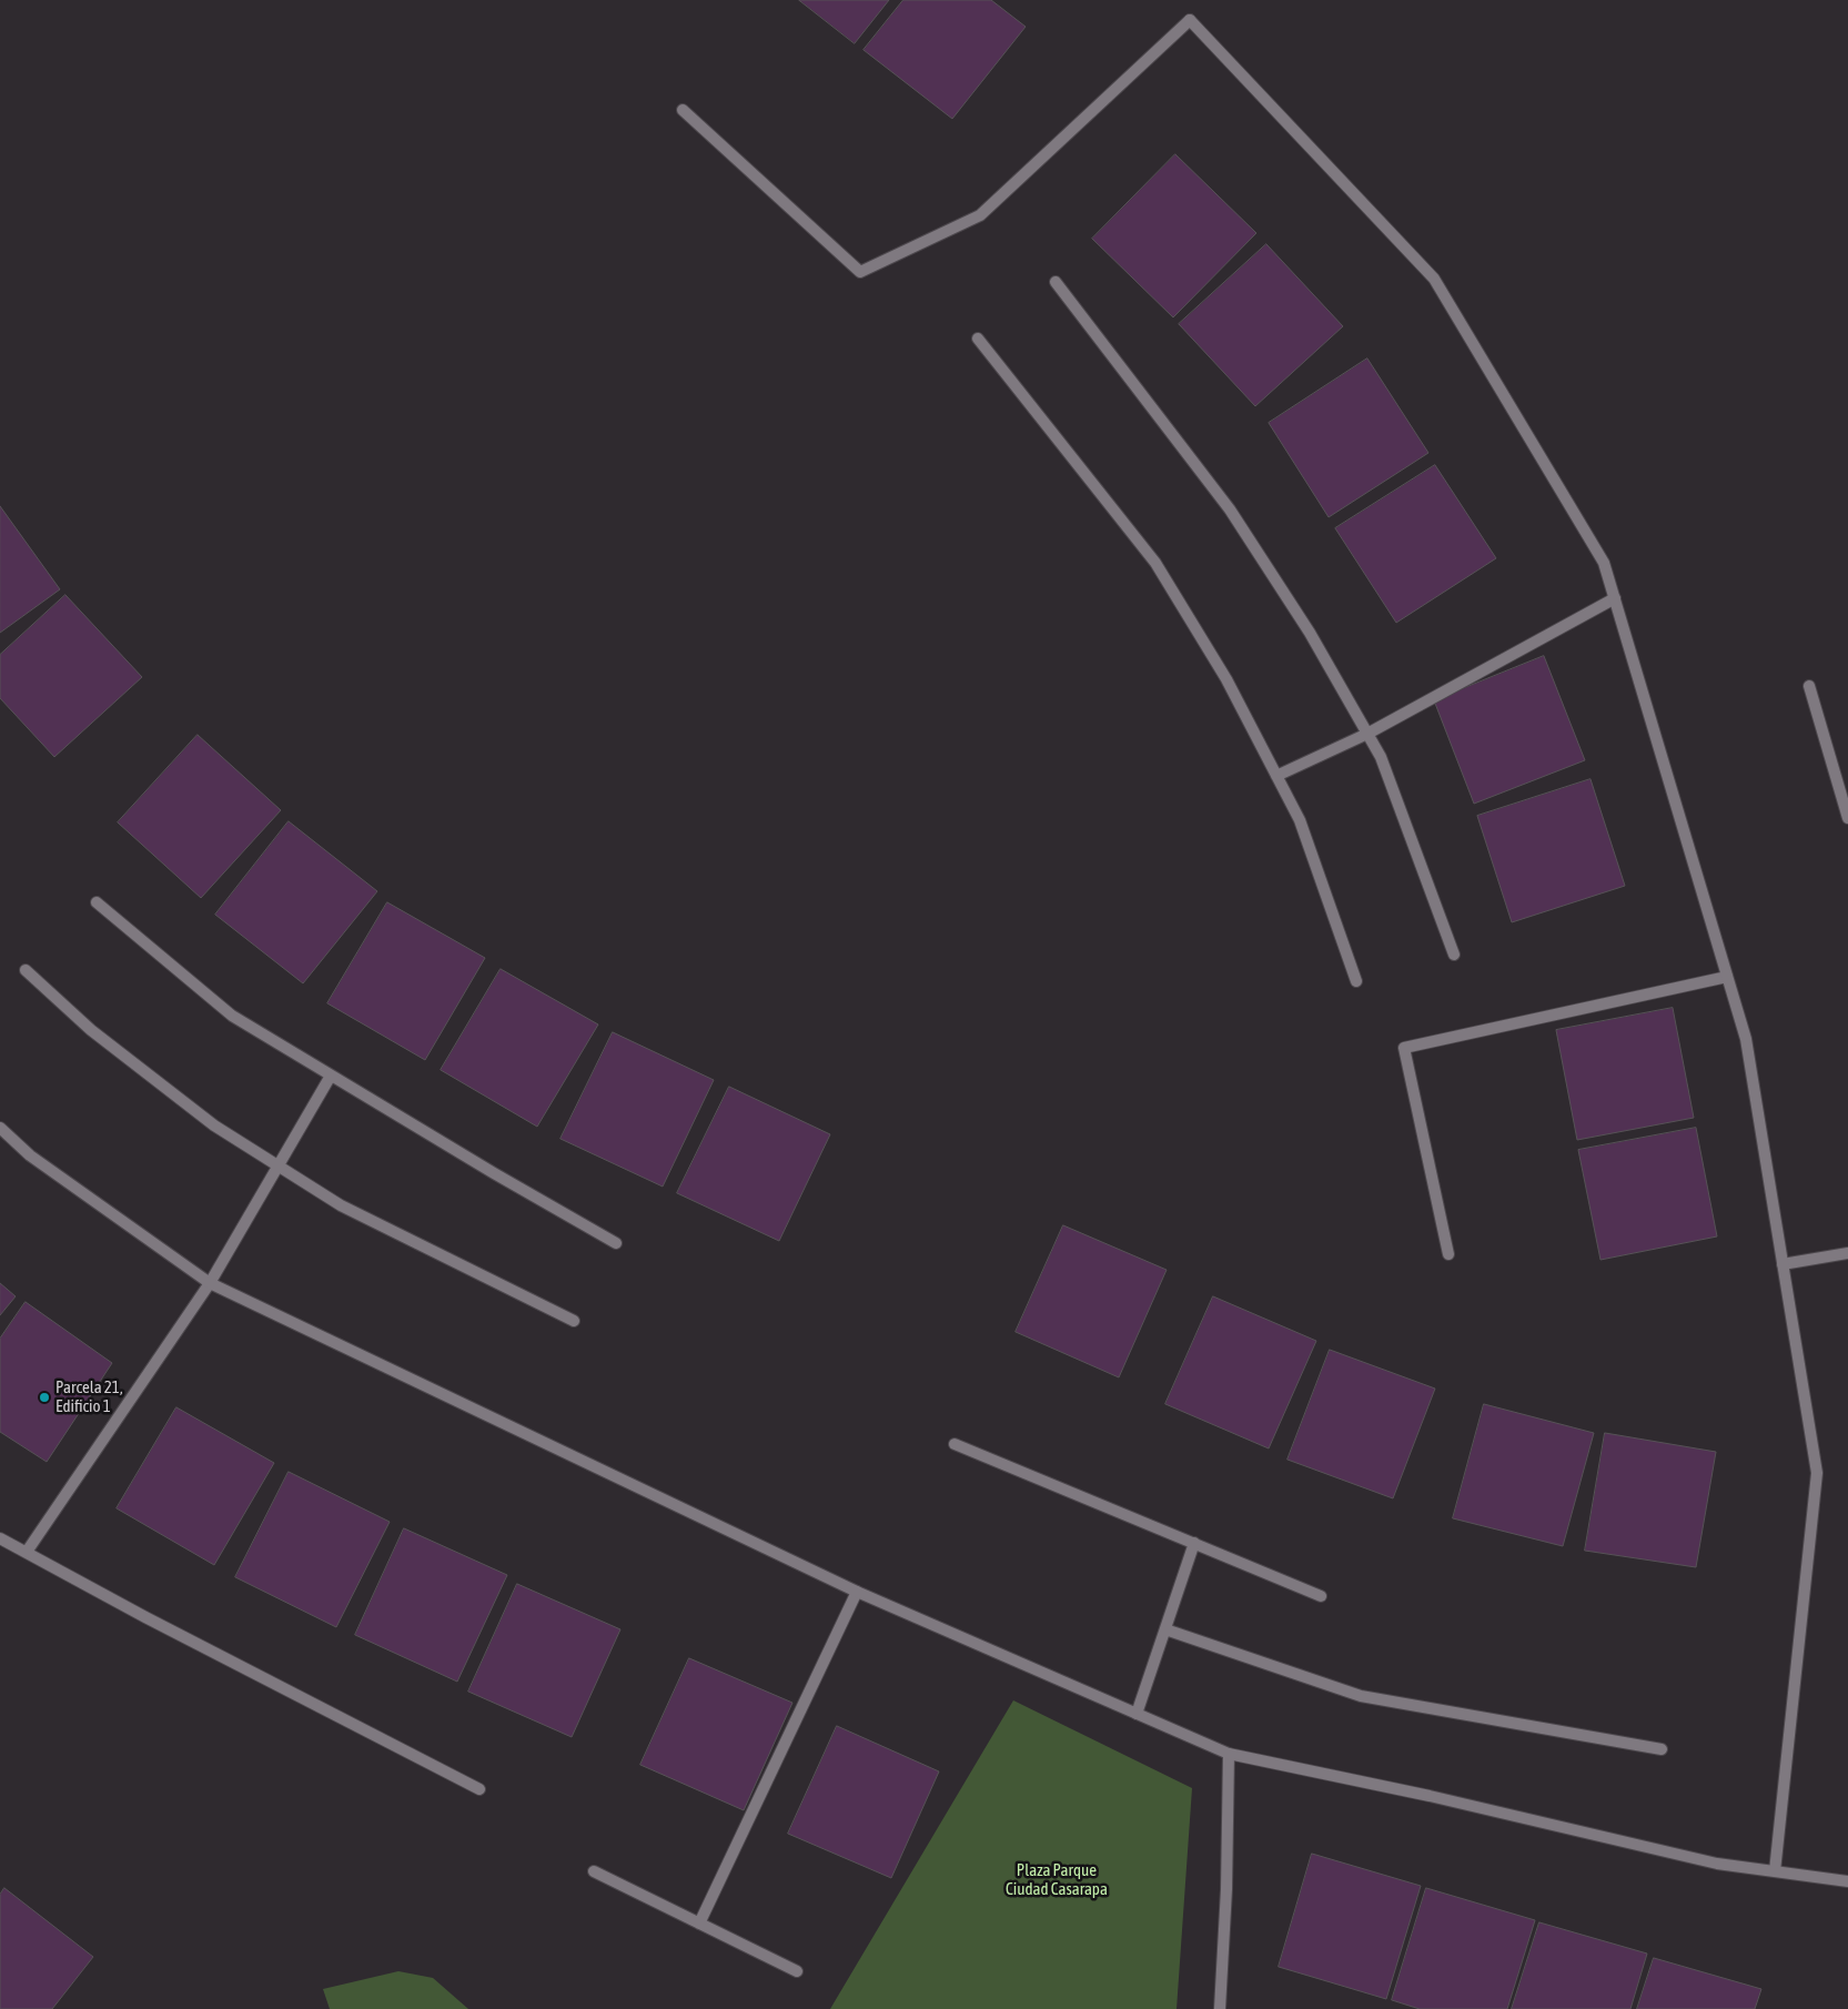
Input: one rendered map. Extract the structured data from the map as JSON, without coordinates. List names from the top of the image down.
{
  "parks": ["Plaza Parque Ciudad Casarapa"],
  "places": ["Parcela 21, Edificio 1"]
}
